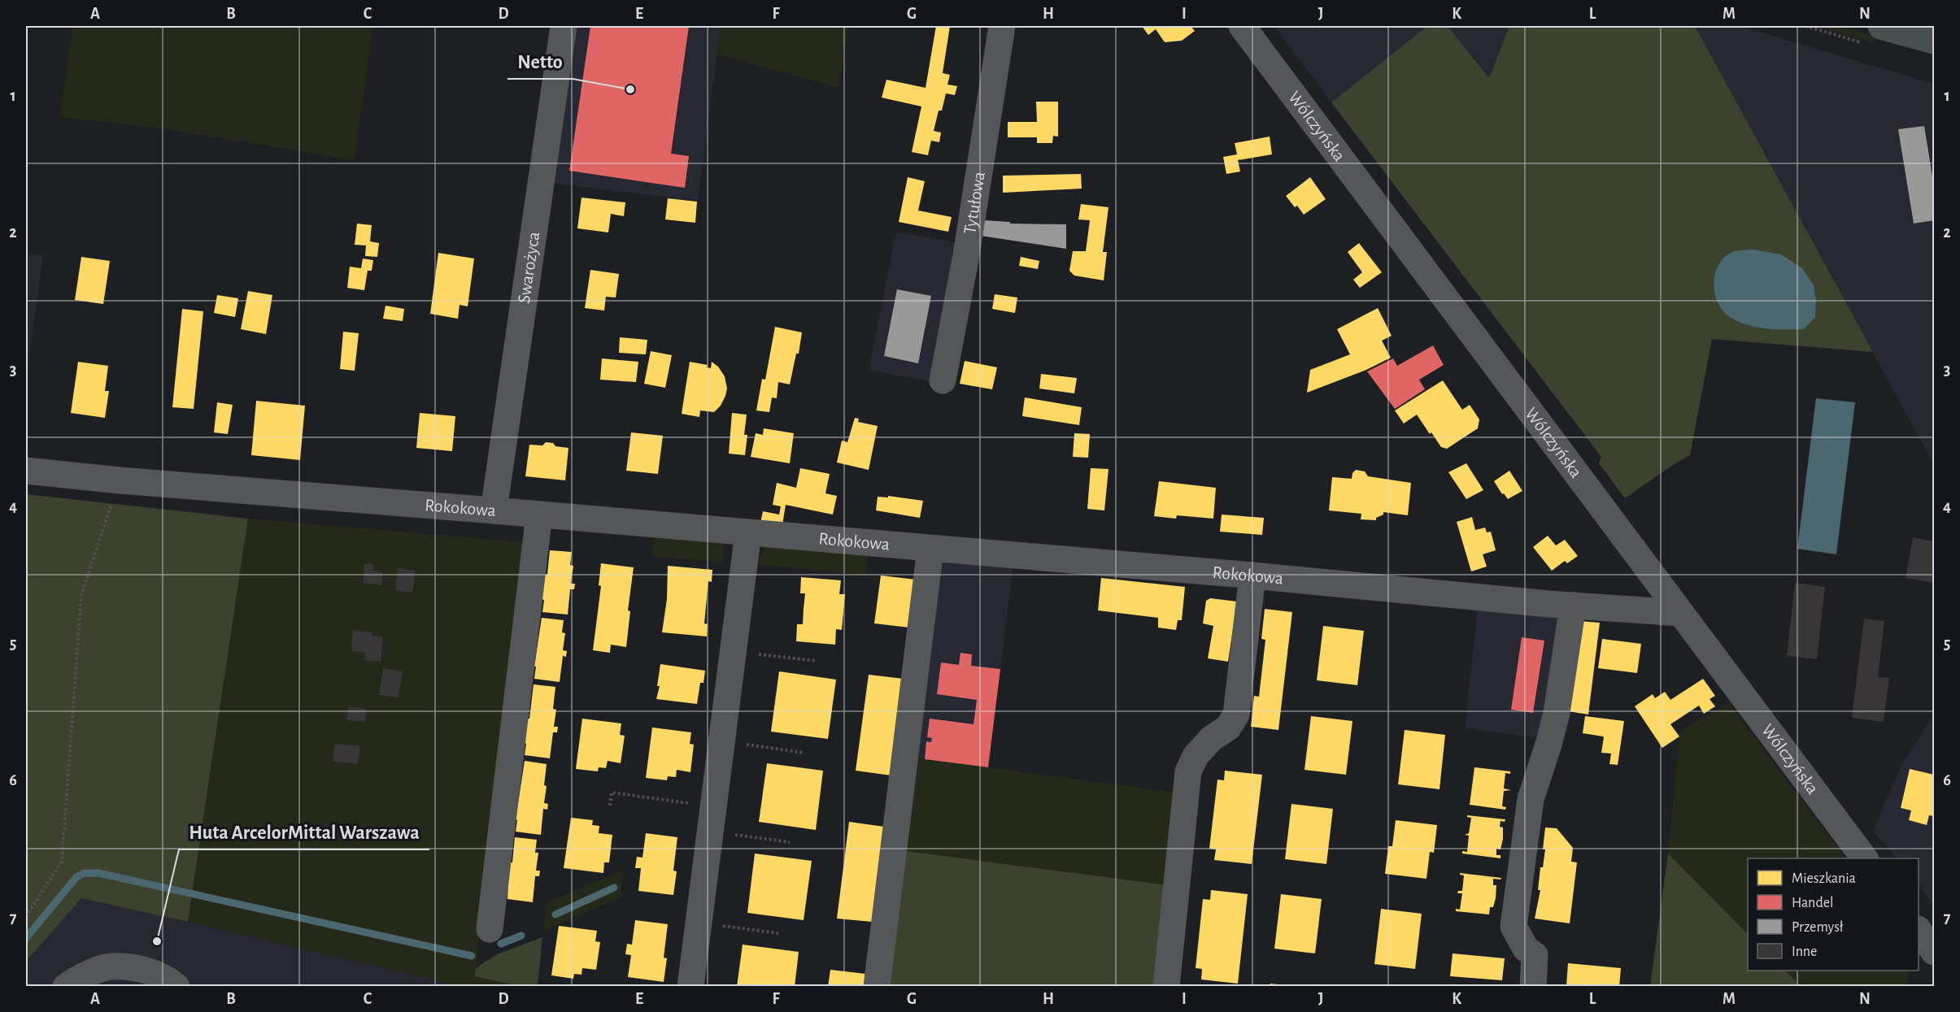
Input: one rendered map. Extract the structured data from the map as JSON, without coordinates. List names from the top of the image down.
{
  "streets": {
    "street": [
      "Wólczyńska",
      "Tytułowa",
      "Swarożyca",
      "Rokokowa"
    ]
  },
  "crossings": [
    ["Wólczyńska", "Rokokowa"],
    ["Swarożyca", "Rokokowa"]
  ],
  "places": ["Netto", "Huta ArcelorMittal Warszawa"],
  "legend": [
    "Mieszkania",
    "Handel",
    "Przemysł",
    "Inne"
  ],
  "grid": {
    "columns": [
      "A",
      "B",
      "C",
      "D",
      "E",
      "F",
      "G",
      "H",
      "I",
      "J",
      "K",
      "L",
      "M",
      "N"
    ],
    "rows": [
      "1",
      "2",
      "3",
      "4",
      "5",
      "6",
      "7"
    ]
  }
}
